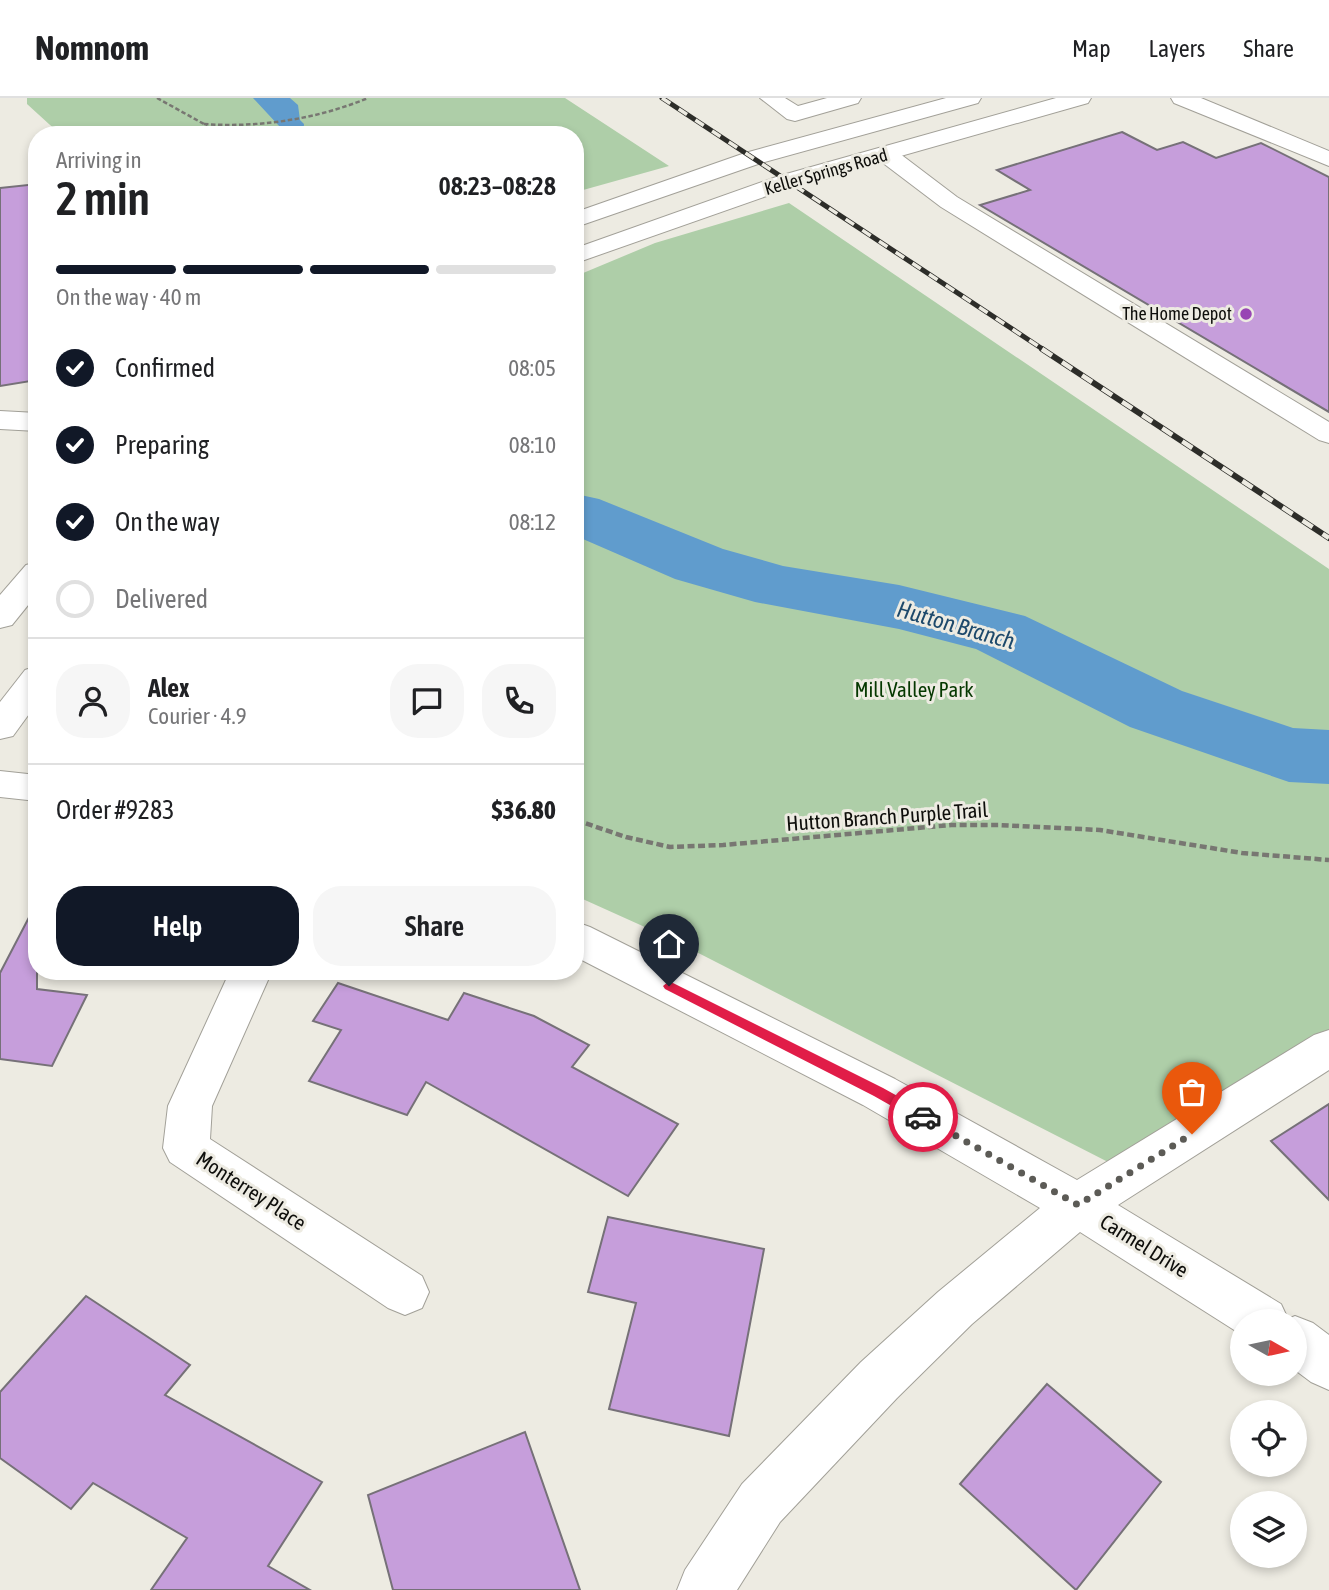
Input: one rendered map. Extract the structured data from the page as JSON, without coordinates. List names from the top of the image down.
{
  "streets": {
    "main road": ["Keller Springs Road", "Monterrey Place", "Carmel Drive"],
    "path": ["Hutton Branch Purple Trail"]
  },
  "water": ["Hutton Branch"],
  "parks": ["Mill Valley Park"],
  "places": ["The Home Depot"],
  "north": "right",
  "page": {
    "header": "Nomnom",
    "nav": ["Map", "Layers", "Share"],
    "heading": ["2 min", "Arriving in", "08:23–08:28"],
    "panel": [
      "Alex",
      "Courier · 4.9",
      "Order #9283",
      "$36.80"
    ],
    "bar": "On the way · 40 m",
    "list": [
      ["Confirmed", "08:05"],
      ["Preparing", "08:10"],
      ["On the way", "08:12"],
      "Delivered"
    ],
    "buttons": ["Help", "Share"]
  }
}
